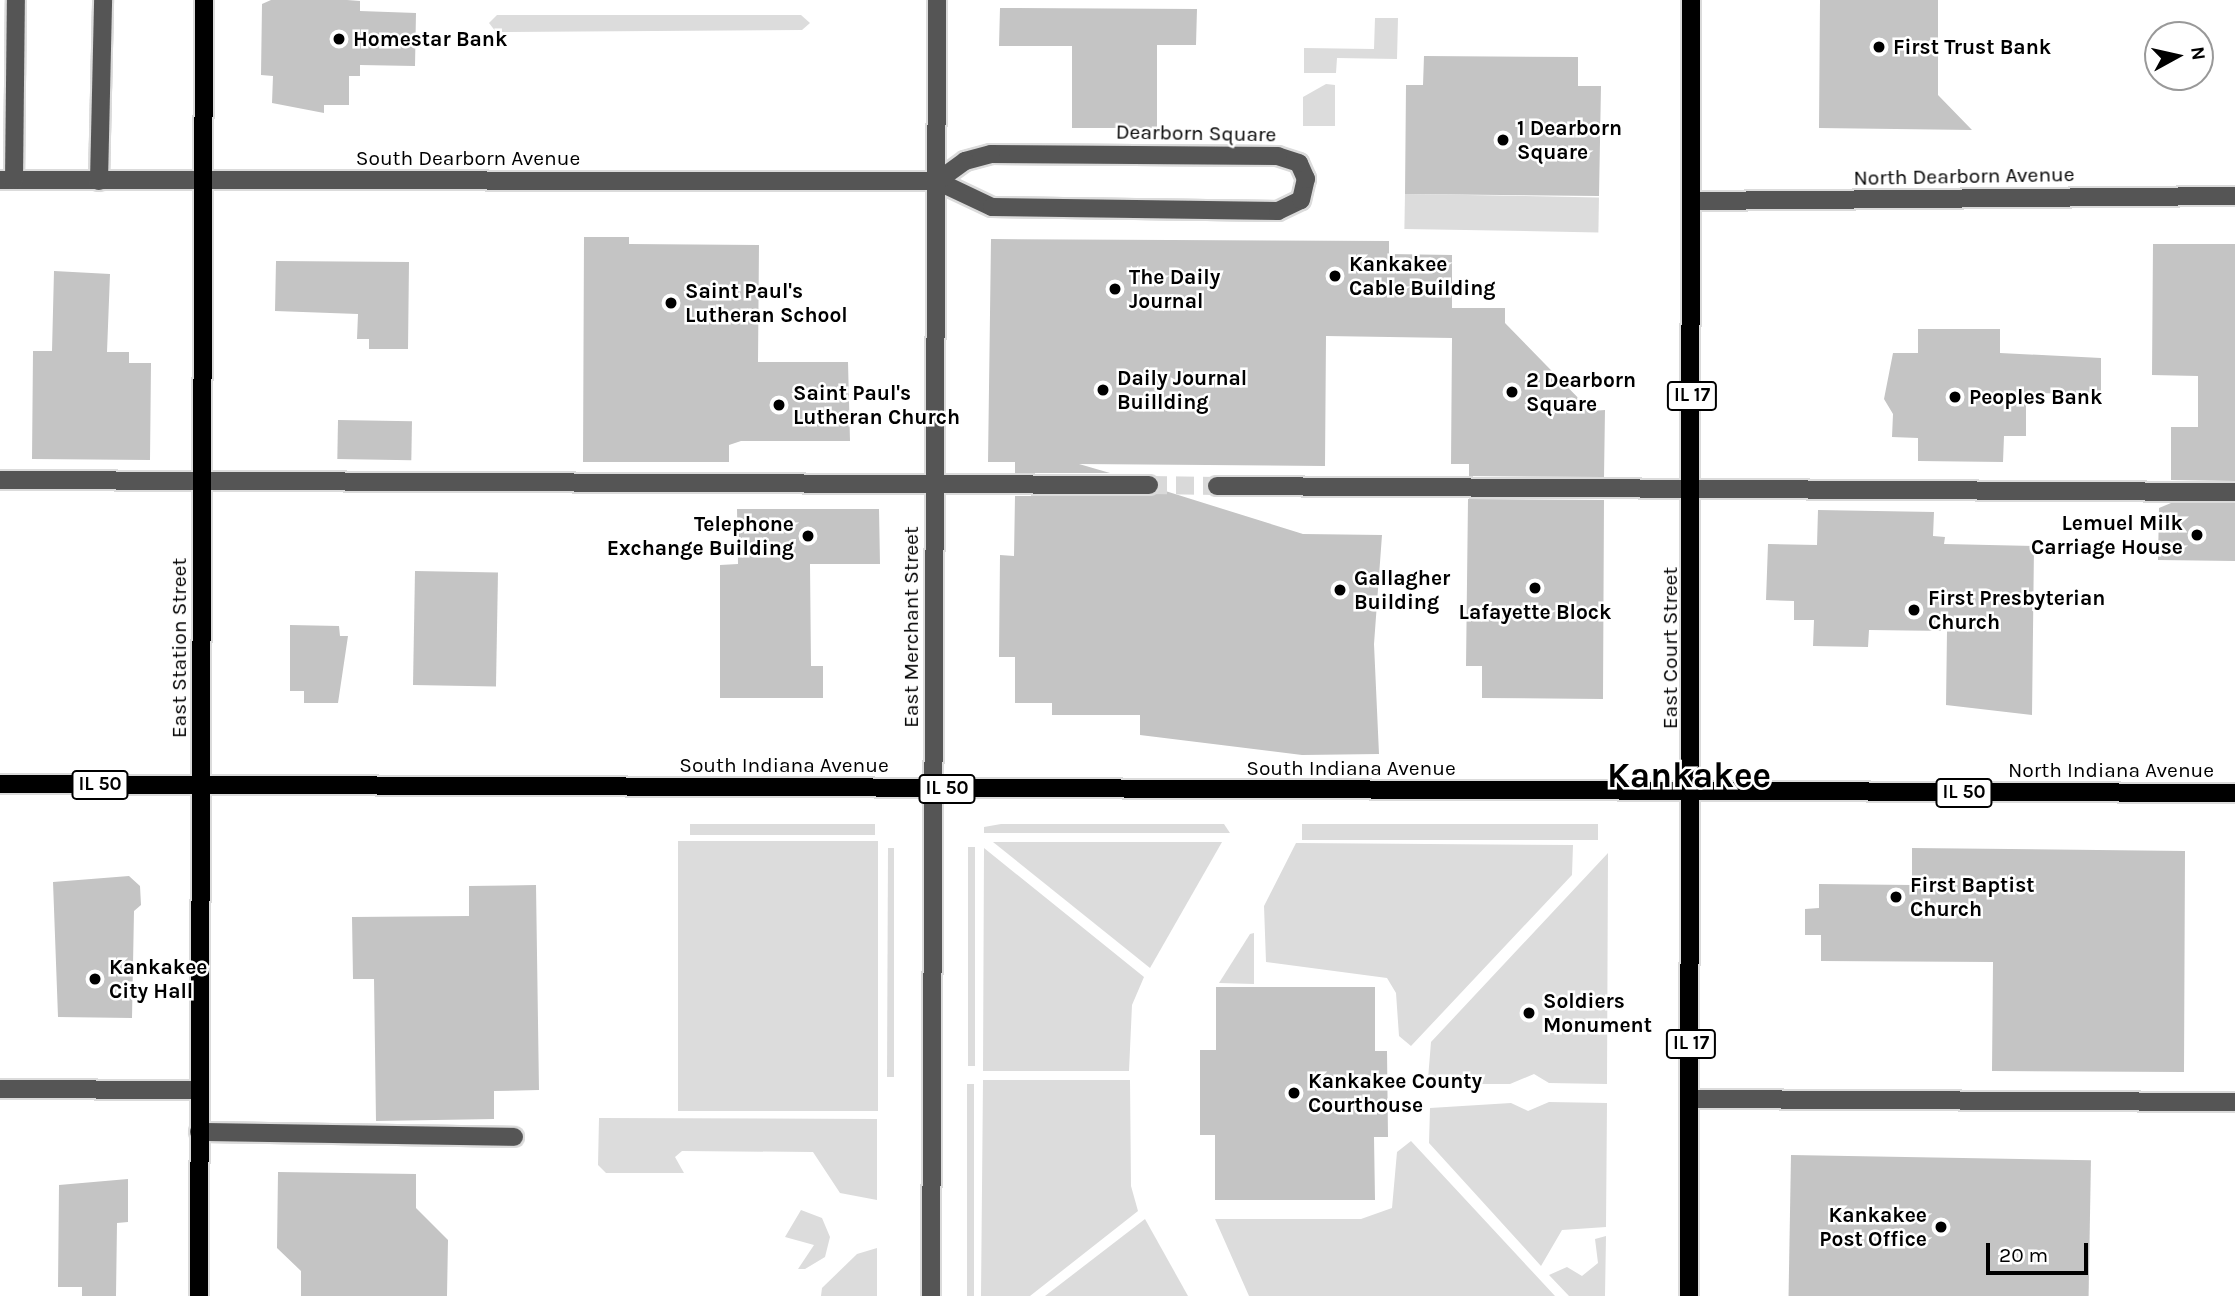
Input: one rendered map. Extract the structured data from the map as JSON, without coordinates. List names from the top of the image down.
{
  "streets": {
    "main road": [
      "IL 17",
      "East Station Street",
      "East Court Street",
      "South Indiana Avenue",
      "North Indiana Avenue",
      "IL 50"
    ],
    "street": [
      "Dearborn Square",
      "South Dearborn Avenue",
      "North Dearborn Avenue",
      "East Merchant Street"
    ]
  },
  "crossings": [
    ["Dearborn Square", "South Dearborn Avenue"],
    ["Dearborn Square", "East Merchant Street"],
    ["South Dearborn Avenue", "East Merchant Street"],
    ["South Dearborn Avenue", "East Station Street"],
    ["North Dearborn Avenue", "East Court Street"],
    ["East Merchant Street", "South Indiana Avenue"],
    ["East Station Street", "South Indiana Avenue"],
    ["East Court Street", "South Indiana Avenue"],
    ["East Court Street", "North Indiana Avenue"],
    ["South Indiana Avenue", "North Indiana Avenue"]
  ],
  "districts": ["Kankakee"],
  "places": [
    "Homestar Bank",
    "First Trust Bank",
    "1 Dearborn Square",
    "Kankakee Cable Building",
    "The Daily Journal",
    "Saint Paul's Lutheran School",
    "Daily Journal Buillding",
    "2 Dearborn Square",
    "Peoples Bank",
    "Saint Paul's Lutheran Church",
    "Lemuel Milk Carriage House",
    "Telephone Exchange Building",
    "Lafayette Block",
    "Gallagher Building",
    "First Presbyterian Church",
    "First Baptist Church",
    "Kankakee City Hall",
    "Soldiers Monument",
    "Kankakee County Courthouse",
    "Kankakee Post Office"
  ],
  "scale_bar": "20 m",
  "north": "right"
}
